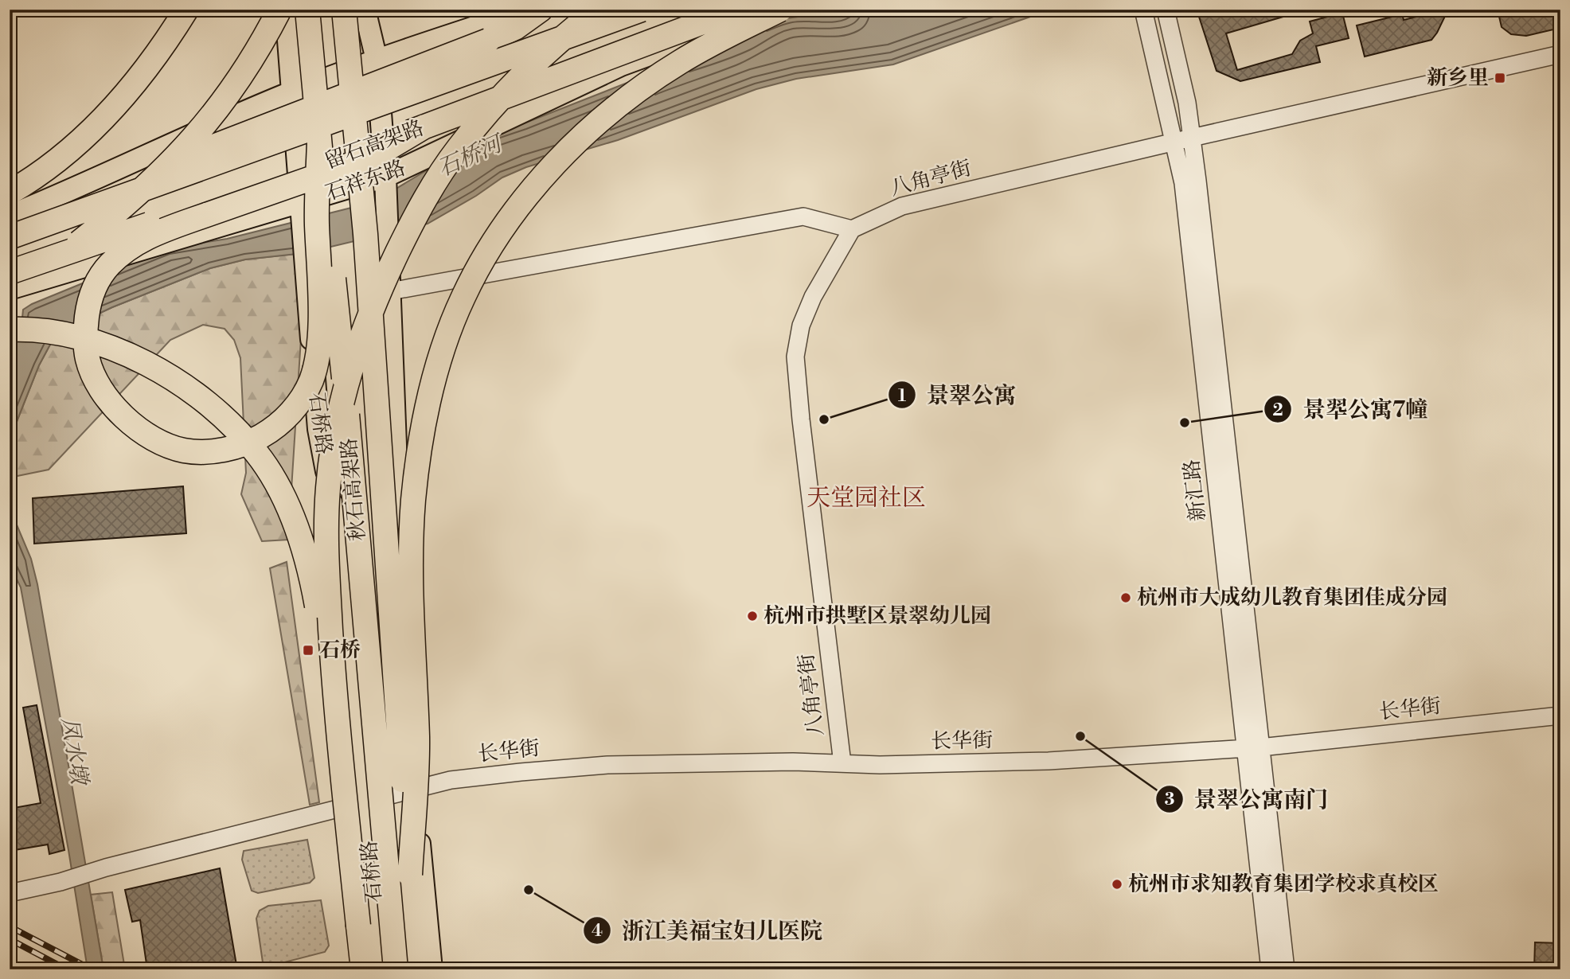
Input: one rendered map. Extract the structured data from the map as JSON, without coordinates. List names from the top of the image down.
{
  "streets": {
    "highway": ["留石高架路", "秋石高架路"],
    "main road": ["石祥东路", "石桥路"],
    "street": ["八角亭街", "新汇路", "长华街"]
  },
  "crossings": [
    ["八角亭街", "新汇路"],
    ["八角亭街", "长华街"],
    ["石祥东路", "石桥路"],
    ["石桥路", "长华街"],
    ["新汇路", "长华街"]
  ],
  "districts": ["天堂园社区"],
  "water": ["石桥河", "凤水墩"],
  "places": {
    "transit": ["新乡里", "石桥"],
    "other": [
      "景翠公寓",
      "景翆公寓7幢",
      "杭州市大成幼儿教育集团佳成分园",
      "杭州市拱墅区景翠幼儿园",
      "景翠公寓南门",
      "杭州市求知教育集团学校求真校区",
      "浙江美福宝妇儿医院"
    ]
  }
}
